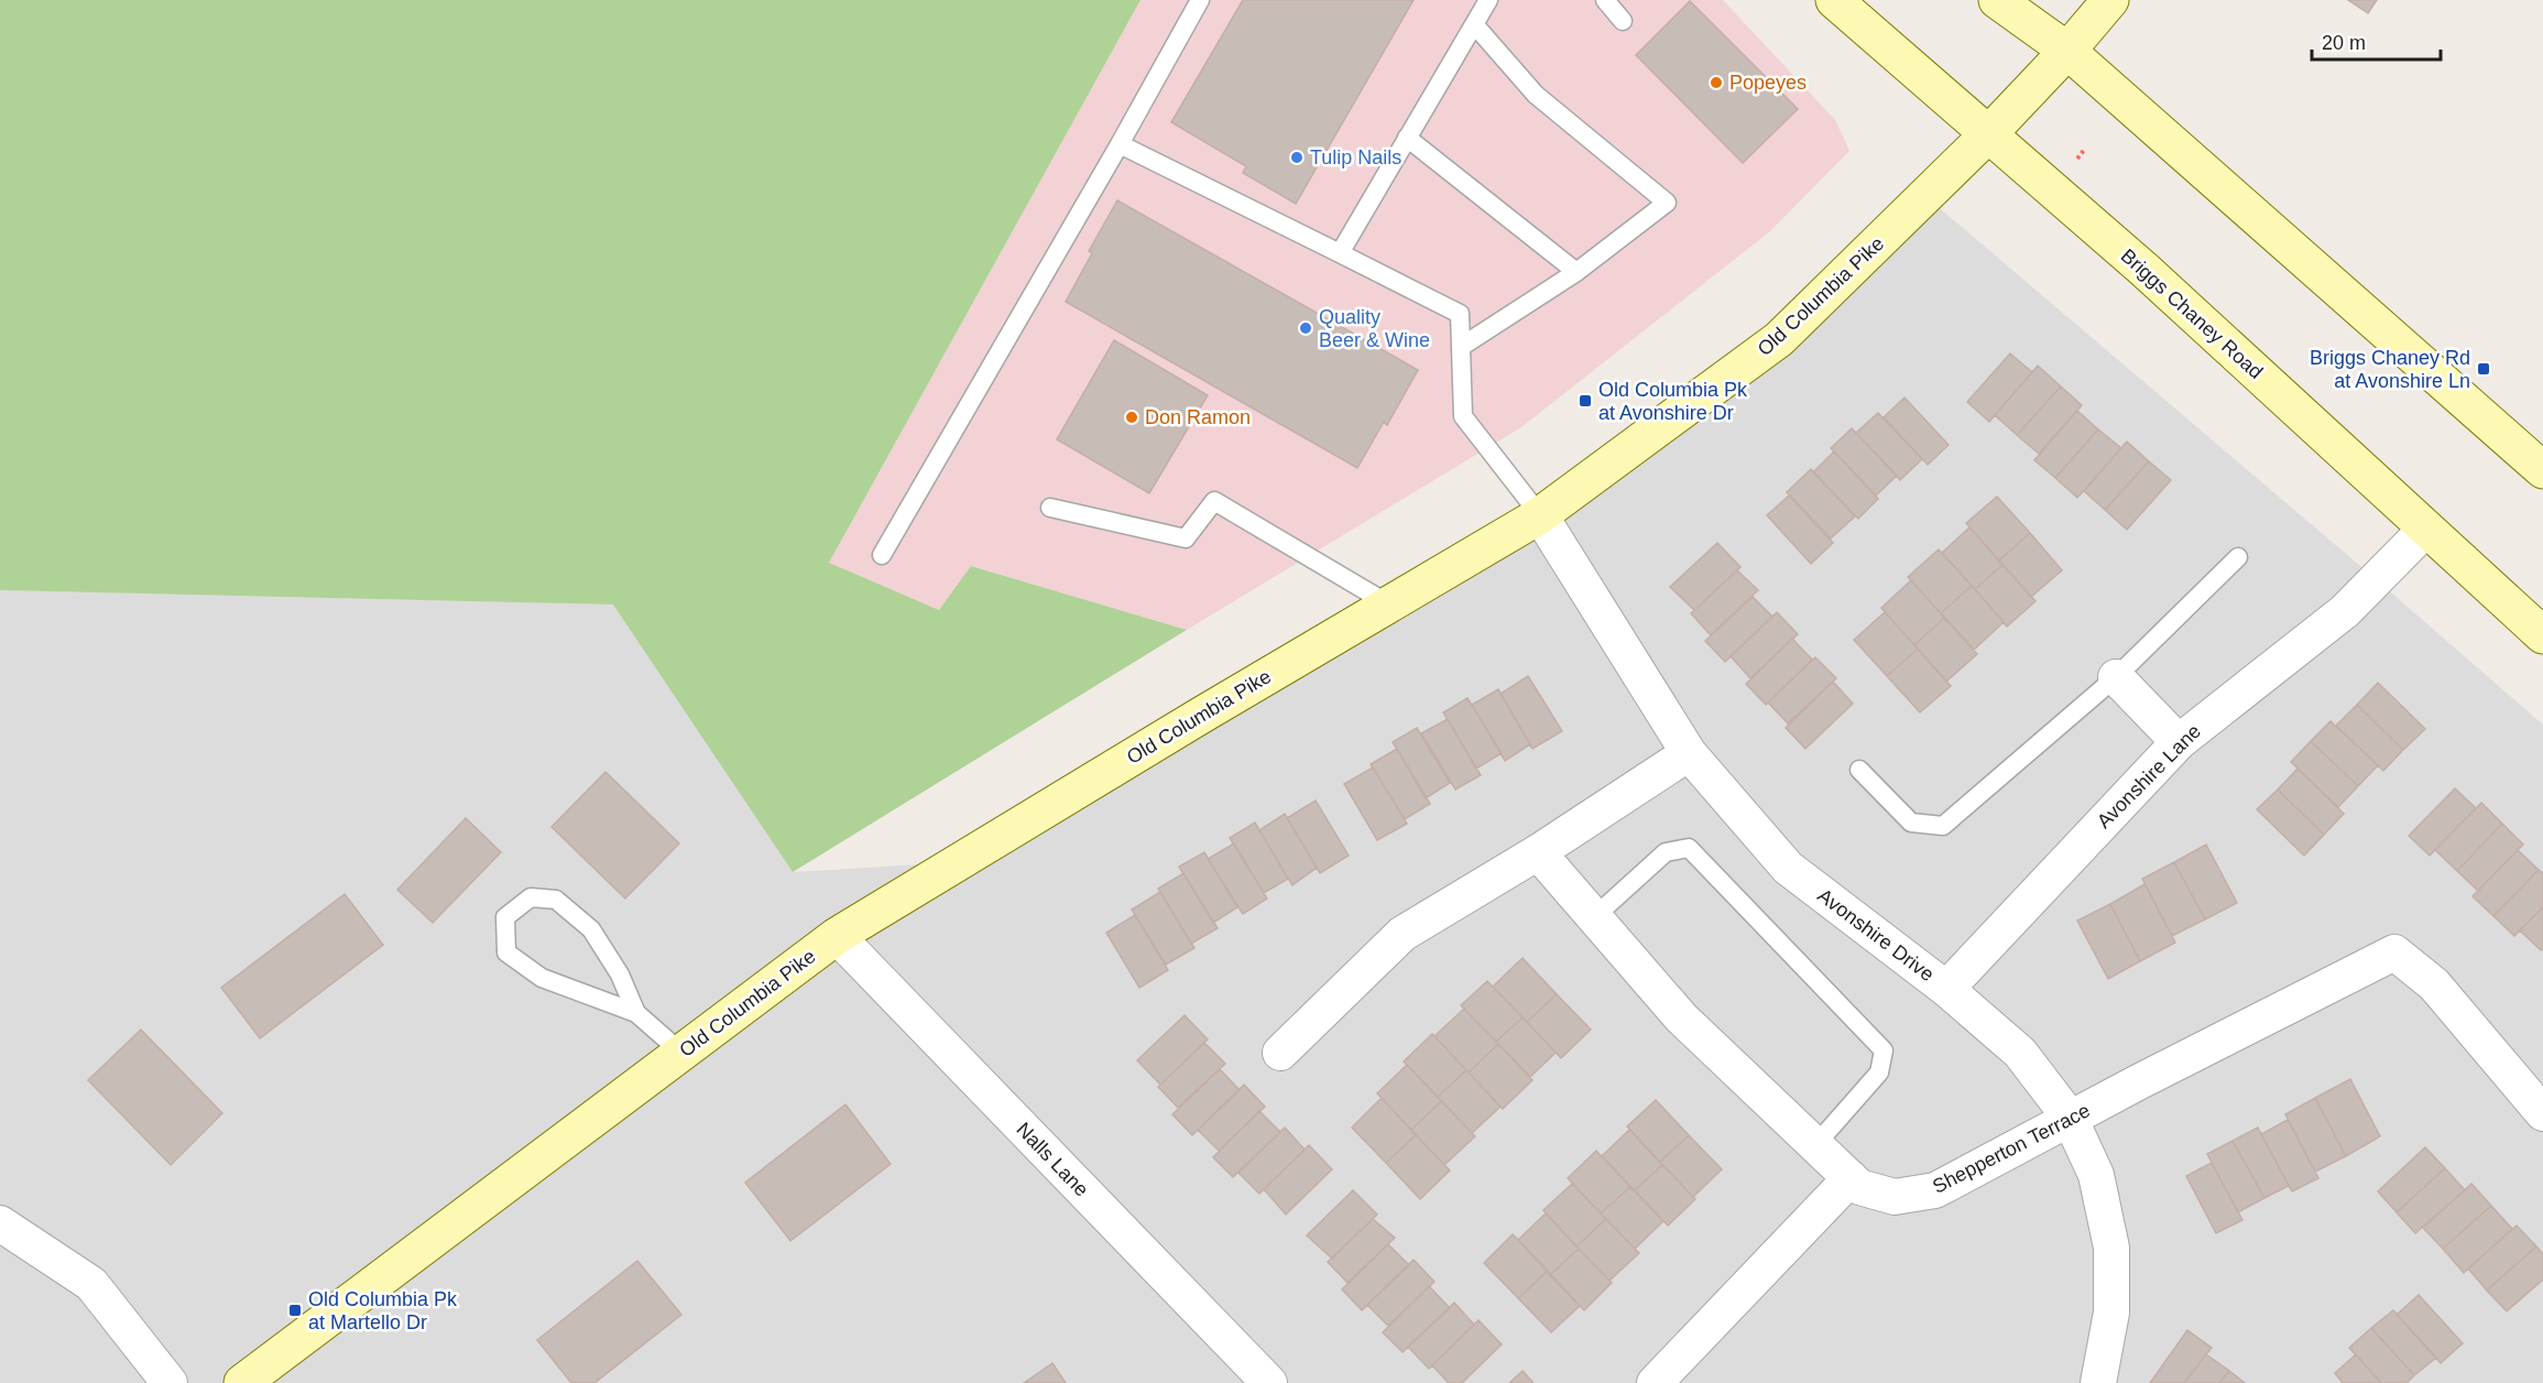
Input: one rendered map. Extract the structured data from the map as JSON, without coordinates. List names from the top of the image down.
{
  "streets": {
    "main road": ["Old Columbia Pike", "Briggs Chaney Road"],
    "street": [
      "Avonshire Lane",
      "Avonshire Drive",
      "Shepperton Terrace",
      "Nalls Lane"
    ]
  },
  "crossings": [
    ["Old Columbia Pike", "Briggs Chaney Road"],
    ["Old Columbia Pike", "Avonshire Drive"],
    ["Old Columbia Pike", "Nalls Lane"],
    ["Briggs Chaney Road", "Avonshire Lane"],
    ["Avonshire Lane", "Avonshire Drive"],
    ["Avonshire Drive", "Shepperton Terrace"]
  ],
  "places": {
    "other": [
      "Popeyes",
      "Tulip Nails",
      "Quality Beer & Wine",
      "Don Ramon"
    ],
    "transit": ["Briggs Chaney Rd at Avonshire Ln", "Old Columbia Pk at Avonshire Dr", "Old Columbia Pk at Martello Dr"]
  },
  "scale_bar": "20 m"
}
